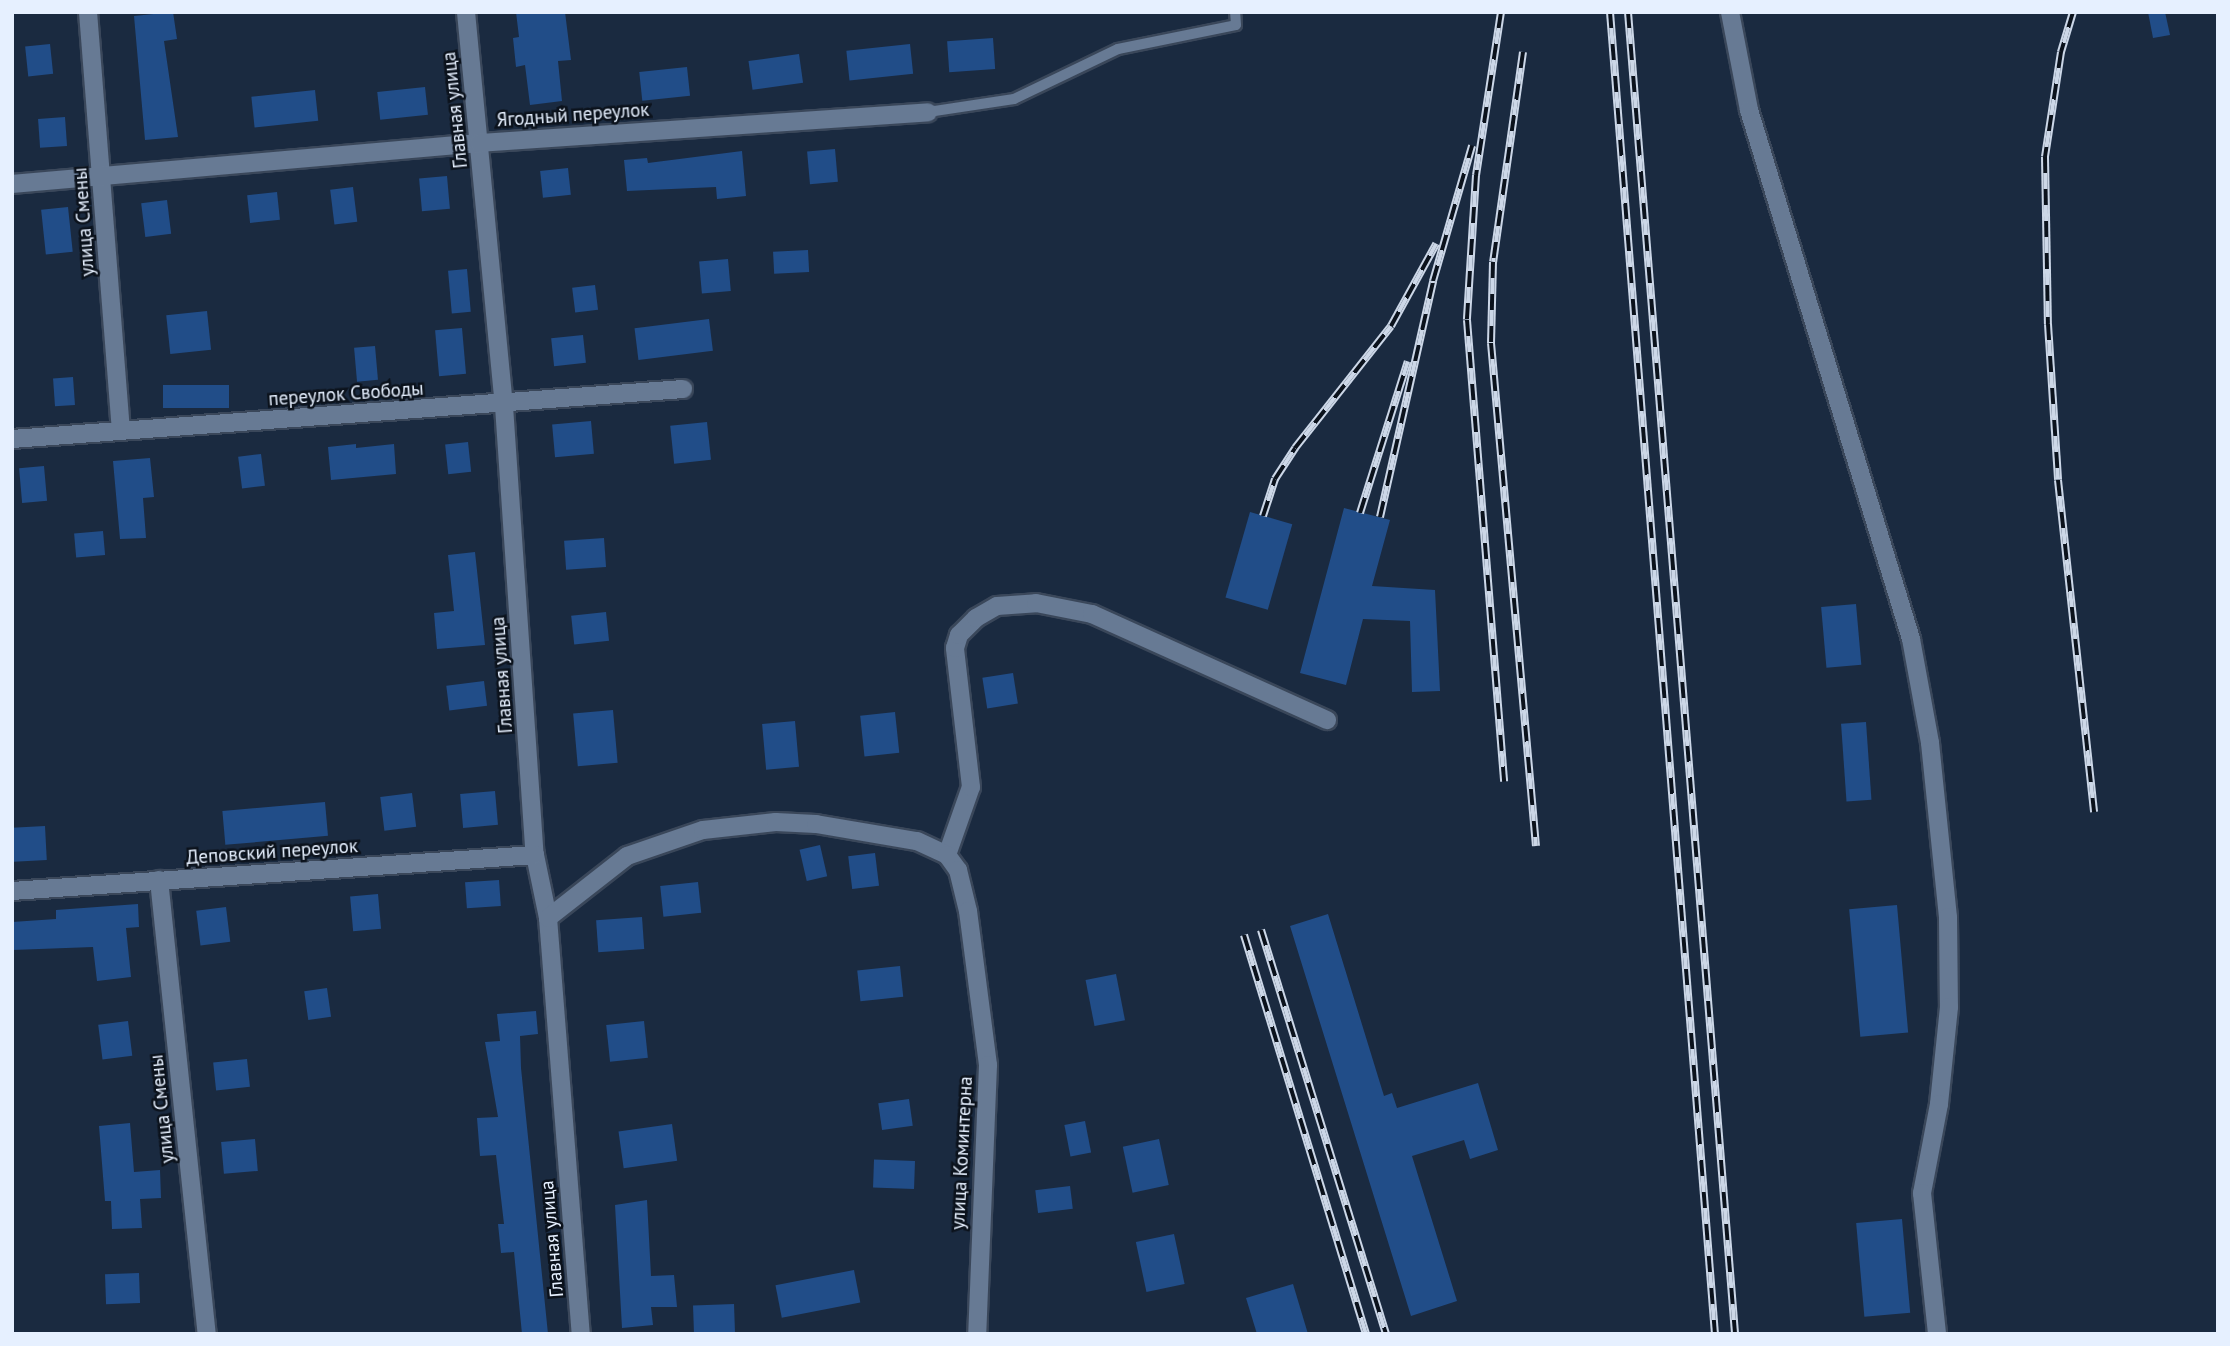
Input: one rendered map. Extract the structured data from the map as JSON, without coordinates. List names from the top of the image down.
{
  "streets": {
    "street": [
      "Главная улица",
      "Ягодный переулок",
      "улица Смены",
      "переулок Свободы",
      "Деповский переулок",
      "улица Коминтерна"
    ]
  },
  "crossings": [
    ["Главная улица", "Ягодный переулок"],
    ["Главная улица", "переулок Свободы"],
    ["Главная улица", "Деповский переулок"],
    ["Ягодный переулок", "улица Смены"],
    ["улица Смены", "переулок Свободы"],
    ["улица Смены", "Деповский переулок"]
  ]
}
